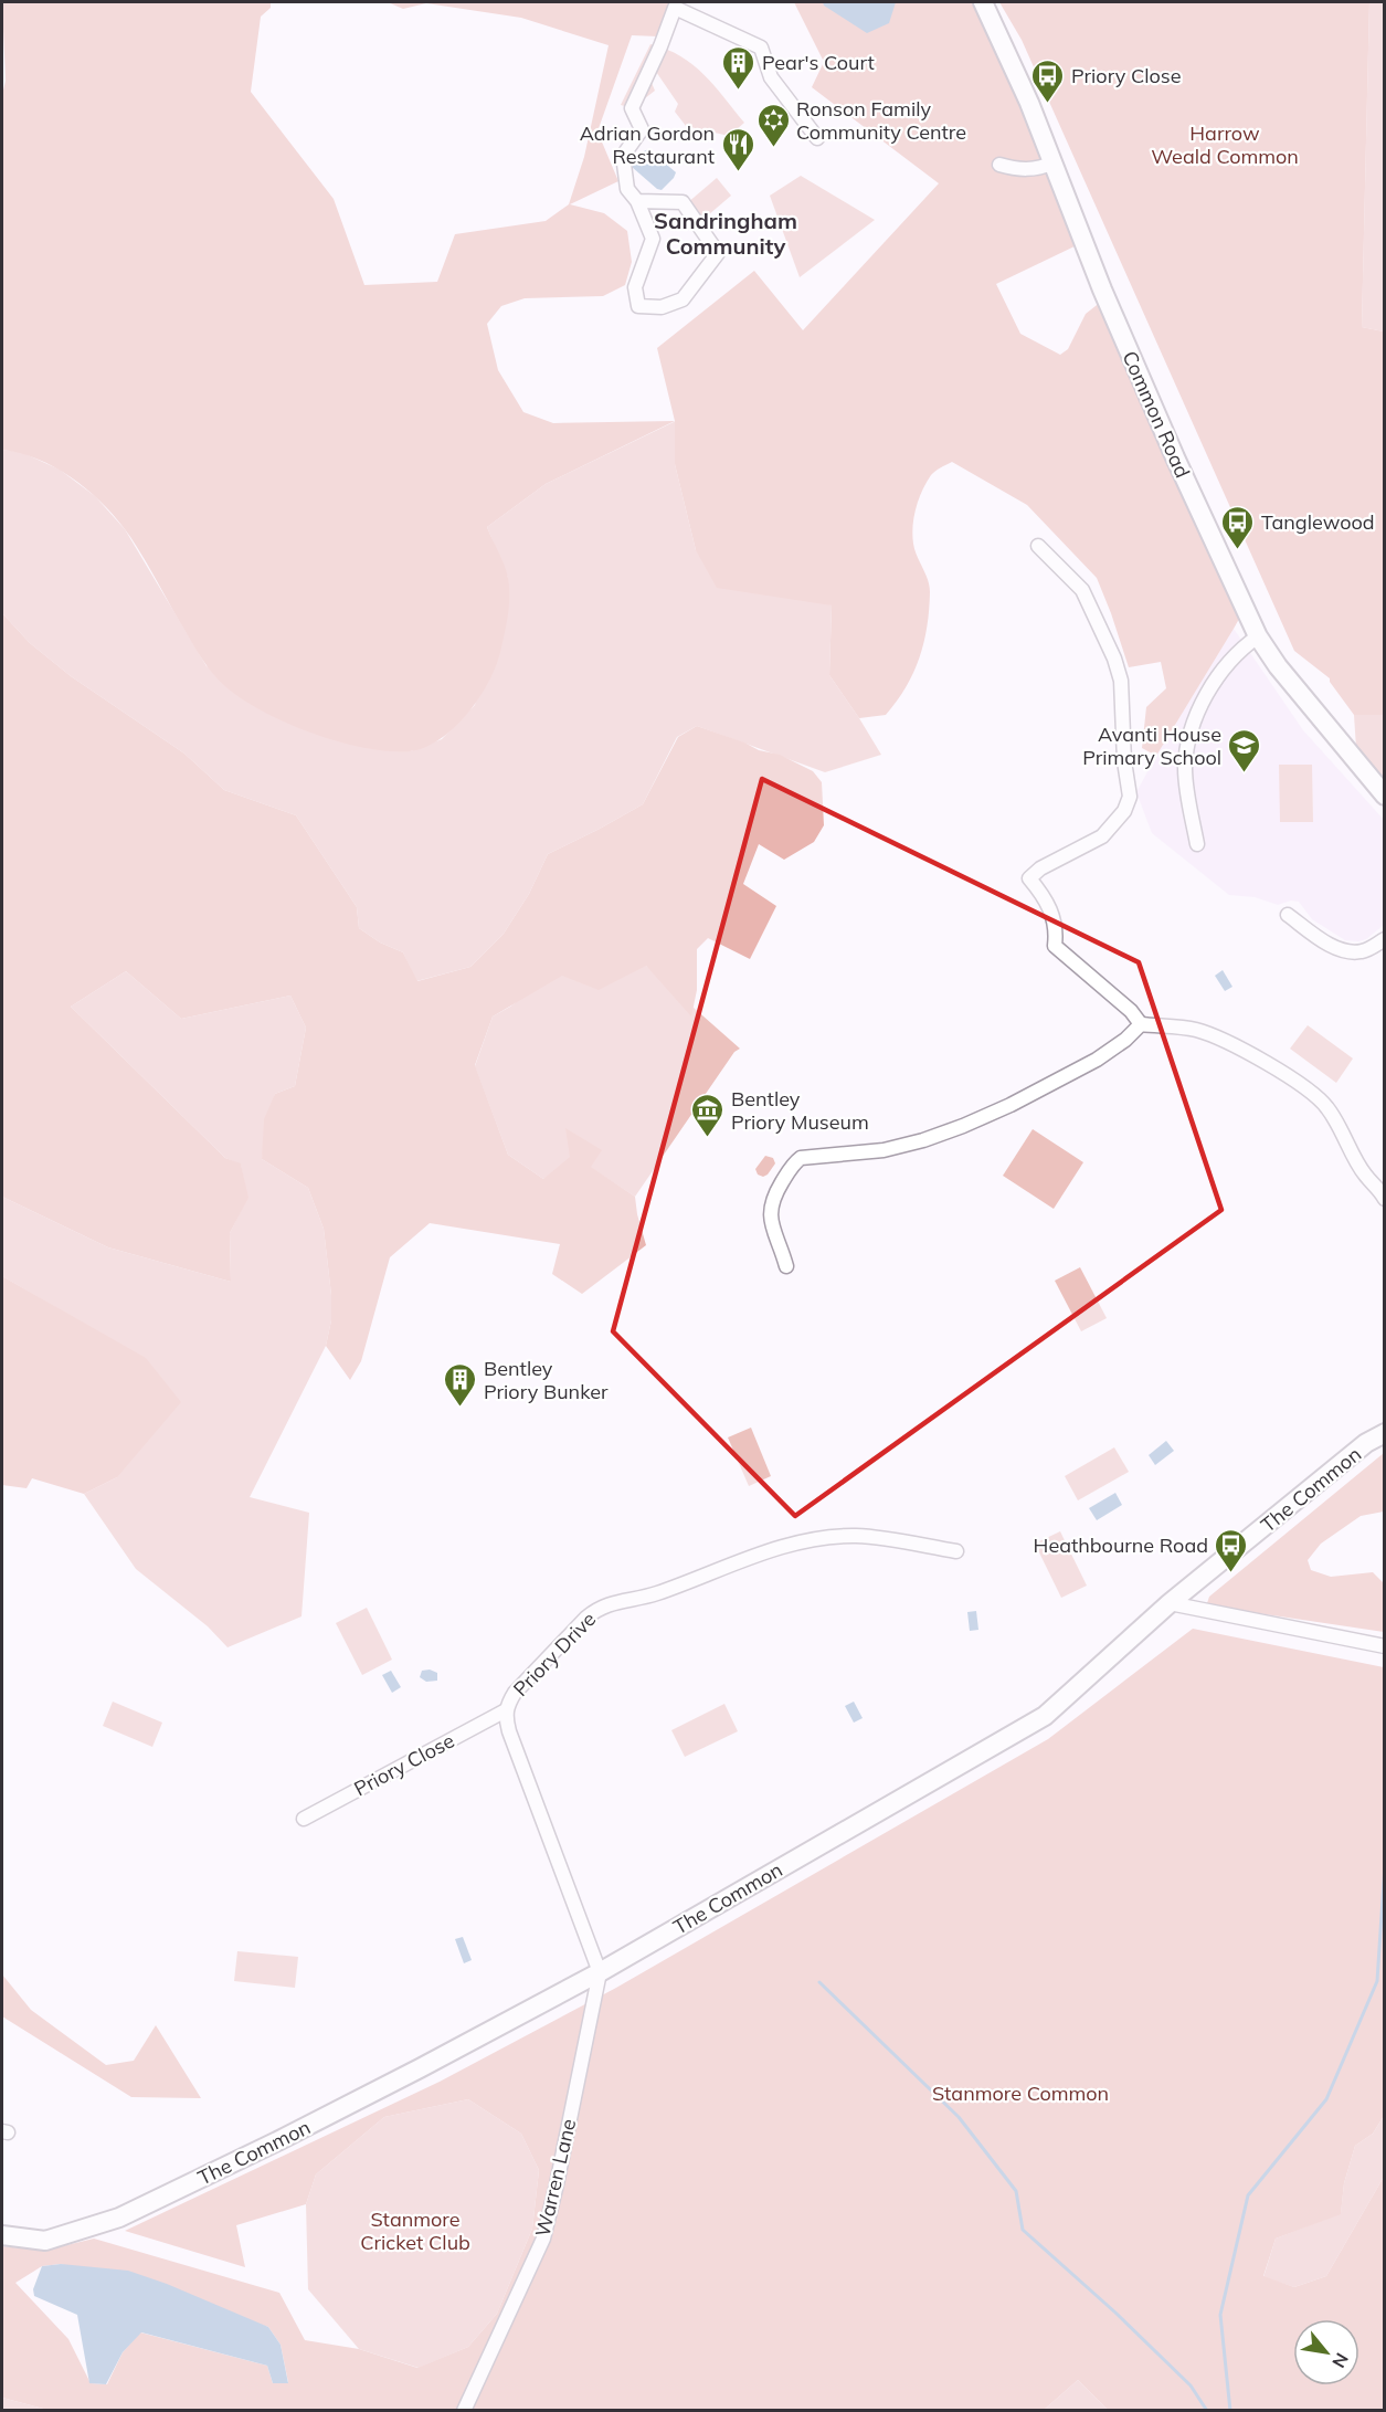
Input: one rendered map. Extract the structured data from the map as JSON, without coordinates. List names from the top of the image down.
{
  "streets": {
    "main road": ["Common Road", "The Common"],
    "street": ["Priory Drive", "Priory Close", "Warren Lane"]
  },
  "crossings": [
    ["The Common", "Priory Drive"],
    ["The Common", "Warren Lane"],
    ["Priory Drive", "Priory Close"],
    ["Priory Drive", "Warren Lane"]
  ],
  "districts": ["Sandringham Community"],
  "parks": ["Harrow Weald Common", "Stanmore Common", "Stanmore Cricket Club"],
  "places": {
    "building": ["Pear's Court", "Bentley Priory Bunker"],
    "bus stop": ["Priory Close", "Tanglewood", "Heathbourne Road"],
    "synagogue": ["Ronson Family Community Centre"],
    "restaurant": ["Adrian Gordon Restaurant"],
    "school or university": ["Avanti House Primary School"],
    "museum": ["Bentley Priory Museum"]
  },
  "north": "bottom right"
}
